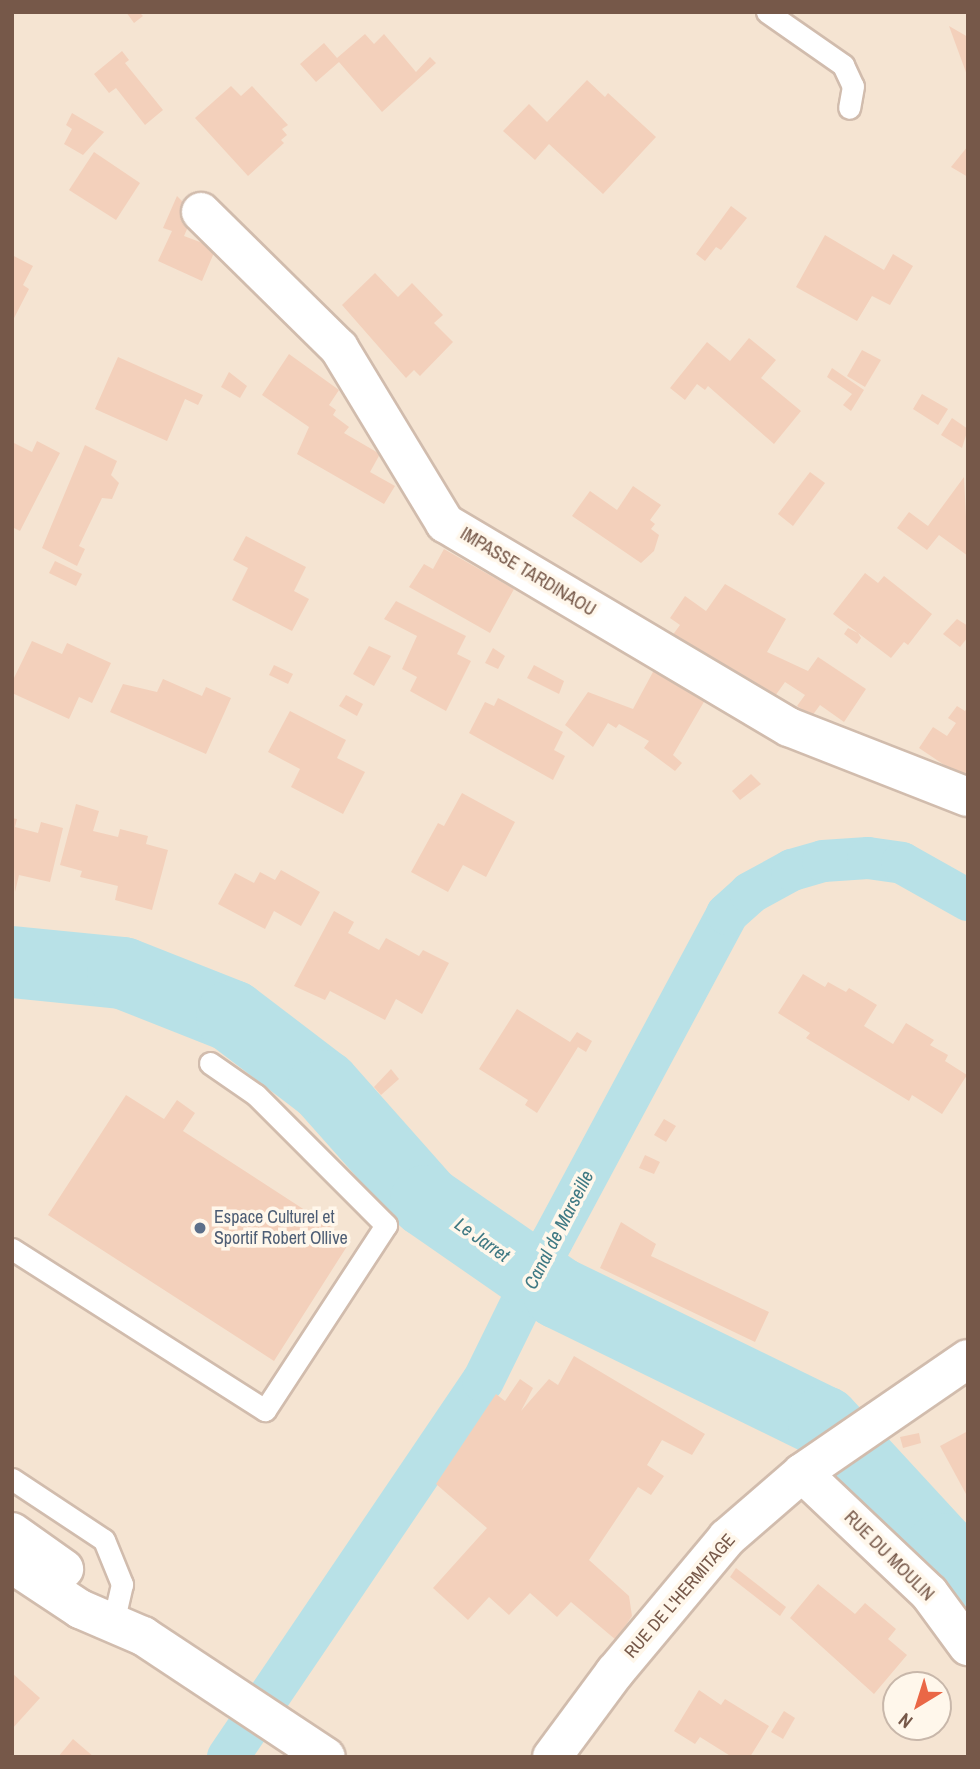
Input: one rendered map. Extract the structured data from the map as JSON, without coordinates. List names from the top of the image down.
{
  "streets": {
    "street": ["IMPASSE TARDINAOU", "RUE DU MOULIN", "RUE DE L'HERMITAGE"]
  },
  "crossings": [
    ["RUE DU MOULIN", "RUE DE L'HERMITAGE"]
  ],
  "water": ["Canal de Marseille", "Le Jarret"],
  "places": ["Espace Culturel et Sportif Robert Ollive"],
  "north": "bottom left"
}
